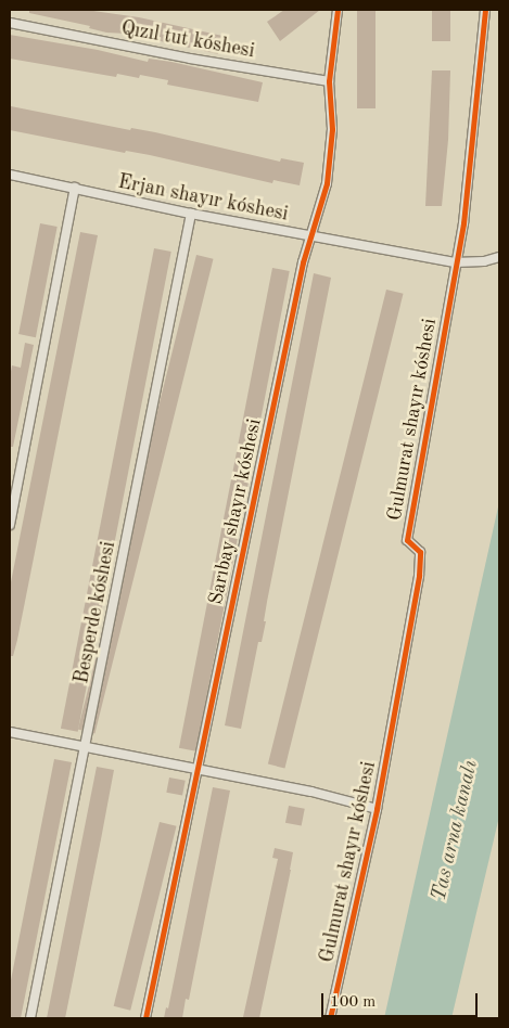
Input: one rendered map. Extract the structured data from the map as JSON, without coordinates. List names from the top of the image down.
{
  "streets": {
    "street": [
      "Qızıl tut kóshesi",
      "Erjan shayır kóshesi",
      "Gulmurat shayır kóshesi",
      "Sarıbay shayır kóshesi",
      "Besperde kóshesi"
    ]
  },
  "crossings": [
    ["Qızıl tut kóshesi", "Sarıbay shayır kóshesi"],
    ["Erjan shayır kóshesi", "Gulmurat shayır kóshesi"],
    ["Erjan shayır kóshesi", "Sarıbay shayır kóshesi"],
    ["Erjan shayır kóshesi", "Besperde kóshesi"]
  ],
  "water": ["Tas arna kanalı"],
  "scale_bar": "100 m"
}
